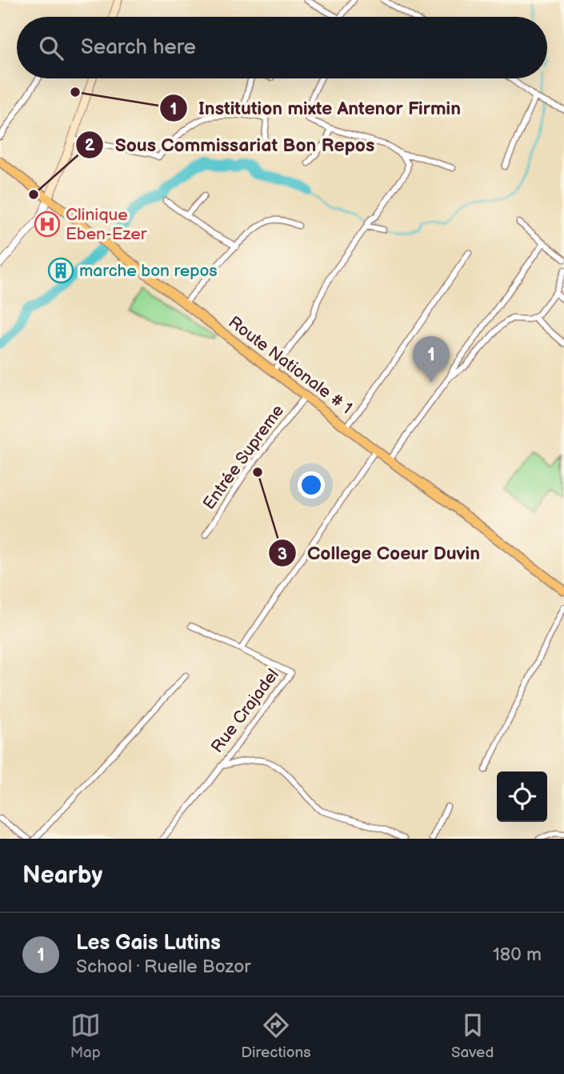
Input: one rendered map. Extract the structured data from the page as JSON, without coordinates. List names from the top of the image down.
{
  "streets": {
    "main road": ["Route Nationale # 1"],
    "street": ["Entrée Supreme", "Rue Crajadel"]
  },
  "crossings": [
    ["Route Nationale # 1", "Entrée Supreme"]
  ],
  "places": {
    "other": ["Institution mixte Antenor Firmin", "Sous Commissariat Bon Repos", "College Coeur Duvin"],
    "hospital": ["Clinique Eben-Ezer"],
    "building": ["marche bon repos"]
  },
  "page": {
    "search": "Search here",
    "pins": "1",
    "heading": "Nearby",
    "list": [
      {
        "mark": "1",
        "name": "Les Gais Lutins",
        "note": "School · Ruelle Bozor",
        "value": "180 m"
      }
    ],
    "nav": ["Map", "Directions", "Saved"]
  }
}
